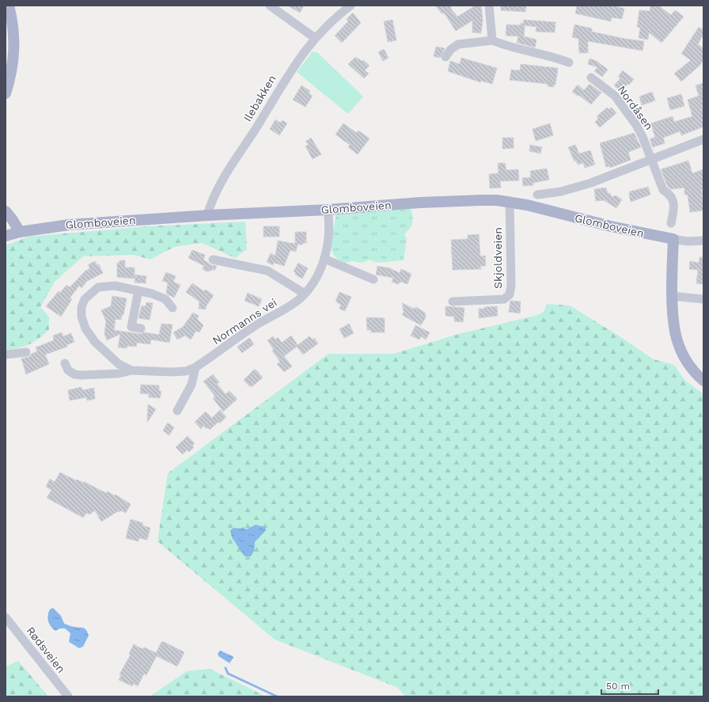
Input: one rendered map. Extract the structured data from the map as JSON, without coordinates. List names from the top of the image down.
{
  "streets": {
    "main road": ["Glomboveien"],
    "street": [
      "Ilebakken",
      "Nordåsen",
      "Skjoldveien",
      "Normanns vei",
      "Rødsveien"
    ]
  },
  "crossings": [
    ["Ilebakken", "Glomboveien"],
    ["Glomboveien", "Skjoldveien"],
    ["Glomboveien", "Normanns vei"]
  ],
  "scale_bar": "50 m"
}
